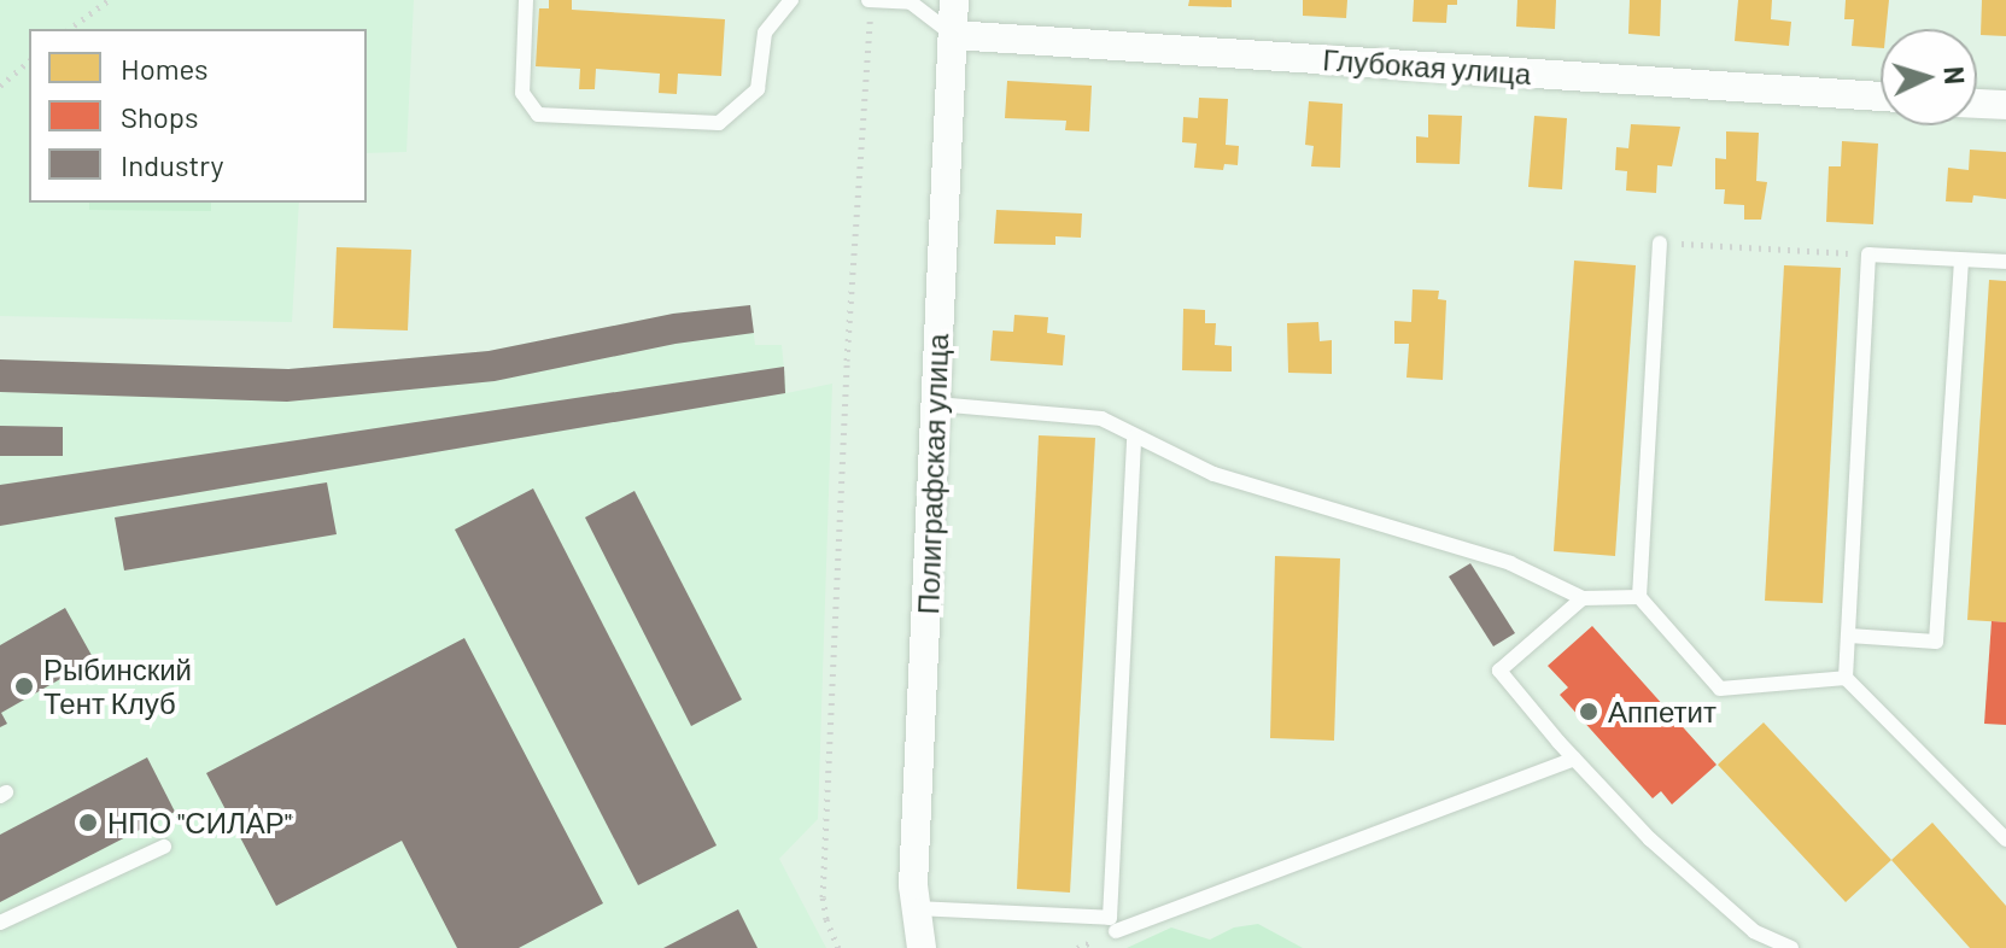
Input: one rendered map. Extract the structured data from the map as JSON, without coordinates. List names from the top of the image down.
{
  "streets": {
    "street": ["Глубокая улица", "Полиграфская улица"]
  },
  "crossings": [
    ["Глубокая улица", "Полиграфская улица"]
  ],
  "places": ["Рыбинский Тент Клуб", "Аппетит", "НПО \"СИЛАР\""],
  "legend": ["Homes", "Shops", "Industry"],
  "north": "right"
}
